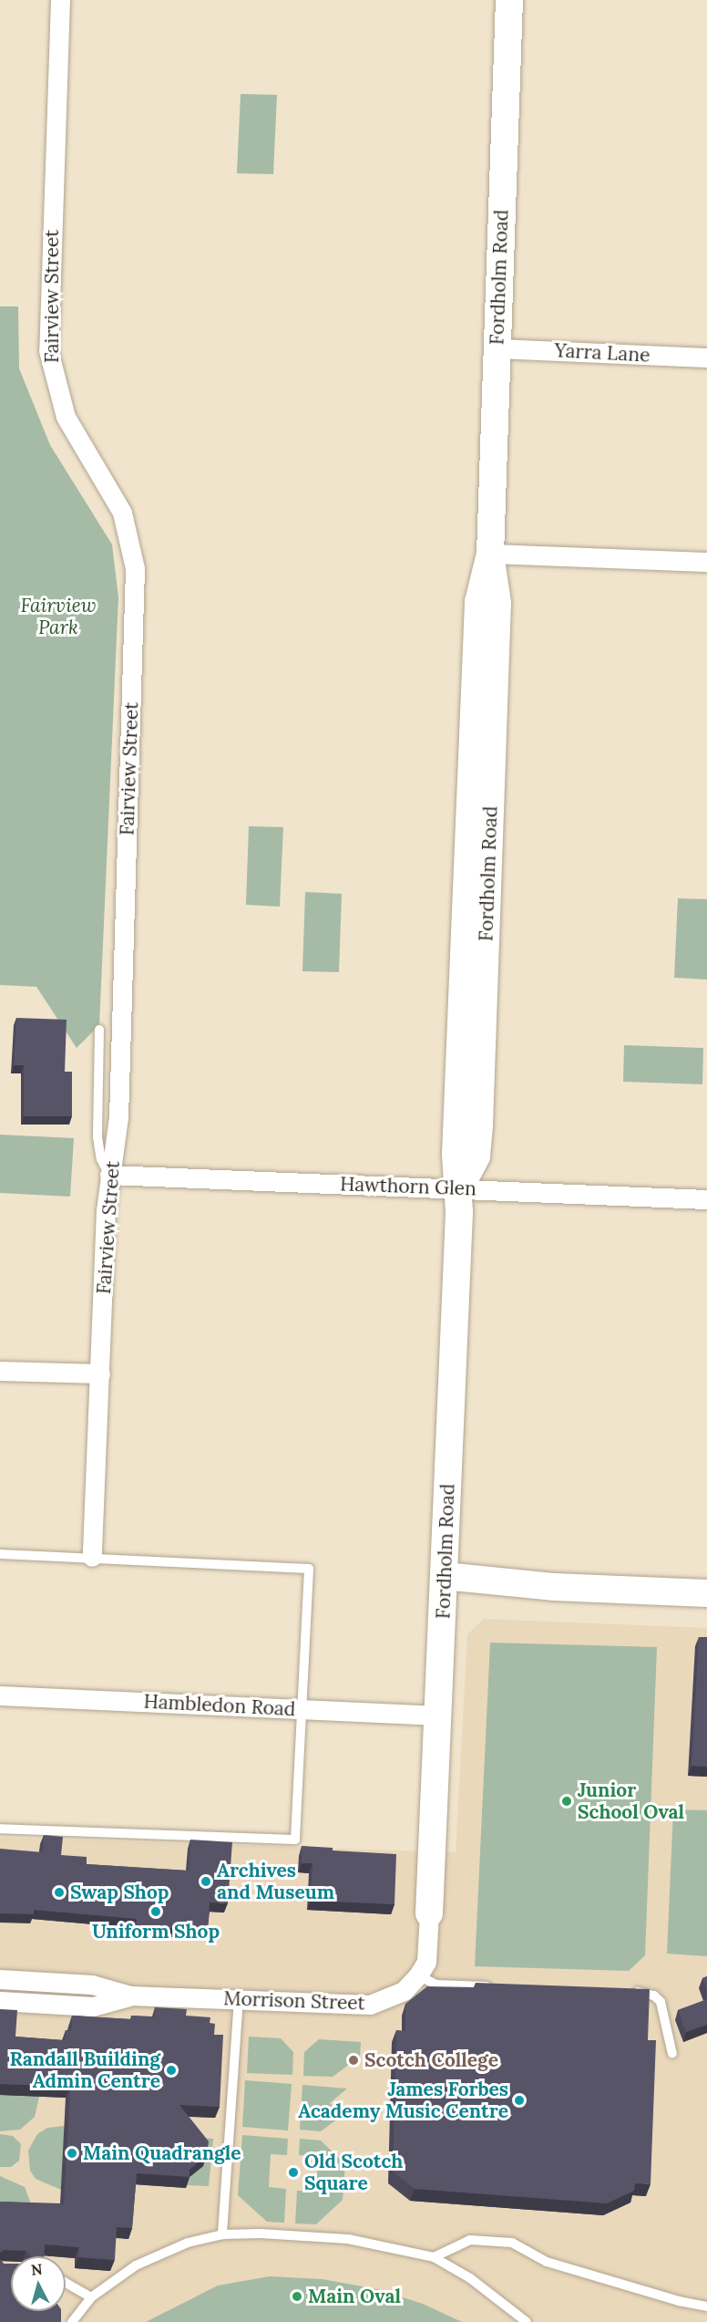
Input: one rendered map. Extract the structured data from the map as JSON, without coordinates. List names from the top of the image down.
{
  "streets": {
    "street": [
      "Fordholm Road",
      "Fairview Street",
      "Yarra Lane",
      "Hawthorn Glen",
      "Hambledon Road",
      "Morrison Street"
    ]
  },
  "crossings": [
    ["Fordholm Road", "Yarra Lane"],
    ["Fordholm Road", "Hawthorn Glen"],
    ["Fordholm Road", "Hambledon Road"],
    ["Fordholm Road", "Morrison Street"],
    ["Fairview Street", "Hawthorn Glen"]
  ],
  "parks": ["Fairview Park"],
  "places": [
    "Junior School Oval",
    "Archives and Museum",
    "Swap Shop",
    "Uniform Shop",
    "Scotch College",
    "Randall Building Admin Centre",
    "James Forbes Academy Music Centre",
    "Main Quadrangle",
    "Old Scotch Square",
    "Main Oval"
  ],
  "north": "top"
}
